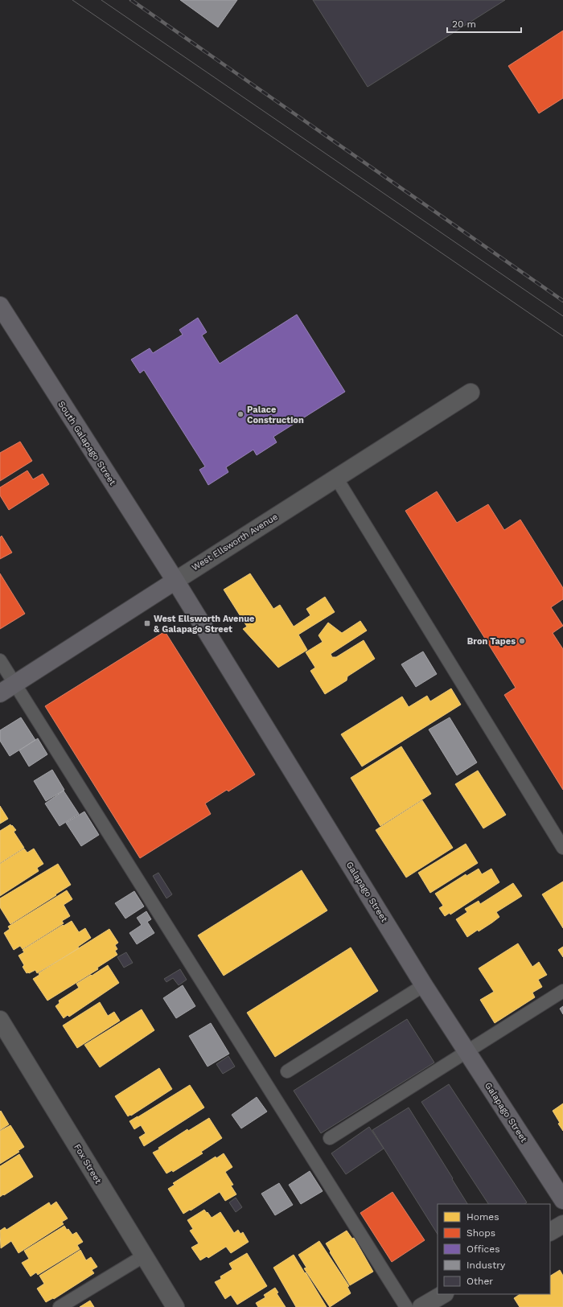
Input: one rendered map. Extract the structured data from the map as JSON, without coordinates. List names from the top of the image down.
{
  "streets": {
    "street": [
      "South Galapago Street",
      "West Ellsworth Avenue",
      "Galapago Street",
      "Fox Street"
    ]
  },
  "crossings": [
    ["South Galapago Street", "West Ellsworth Avenue"],
    ["South Galapago Street", "Galapago Street"],
    ["West Ellsworth Avenue", "Galapago Street"]
  ],
  "places": {
    "other": ["Palace Construction", "Bron Tapes"],
    "transit": ["West Ellsworth Avenue & Galapago Street"]
  },
  "legend": [
    "Homes",
    "Shops",
    "Offices",
    "Industry",
    "Other"
  ],
  "scale_bar": "20 m"
}
